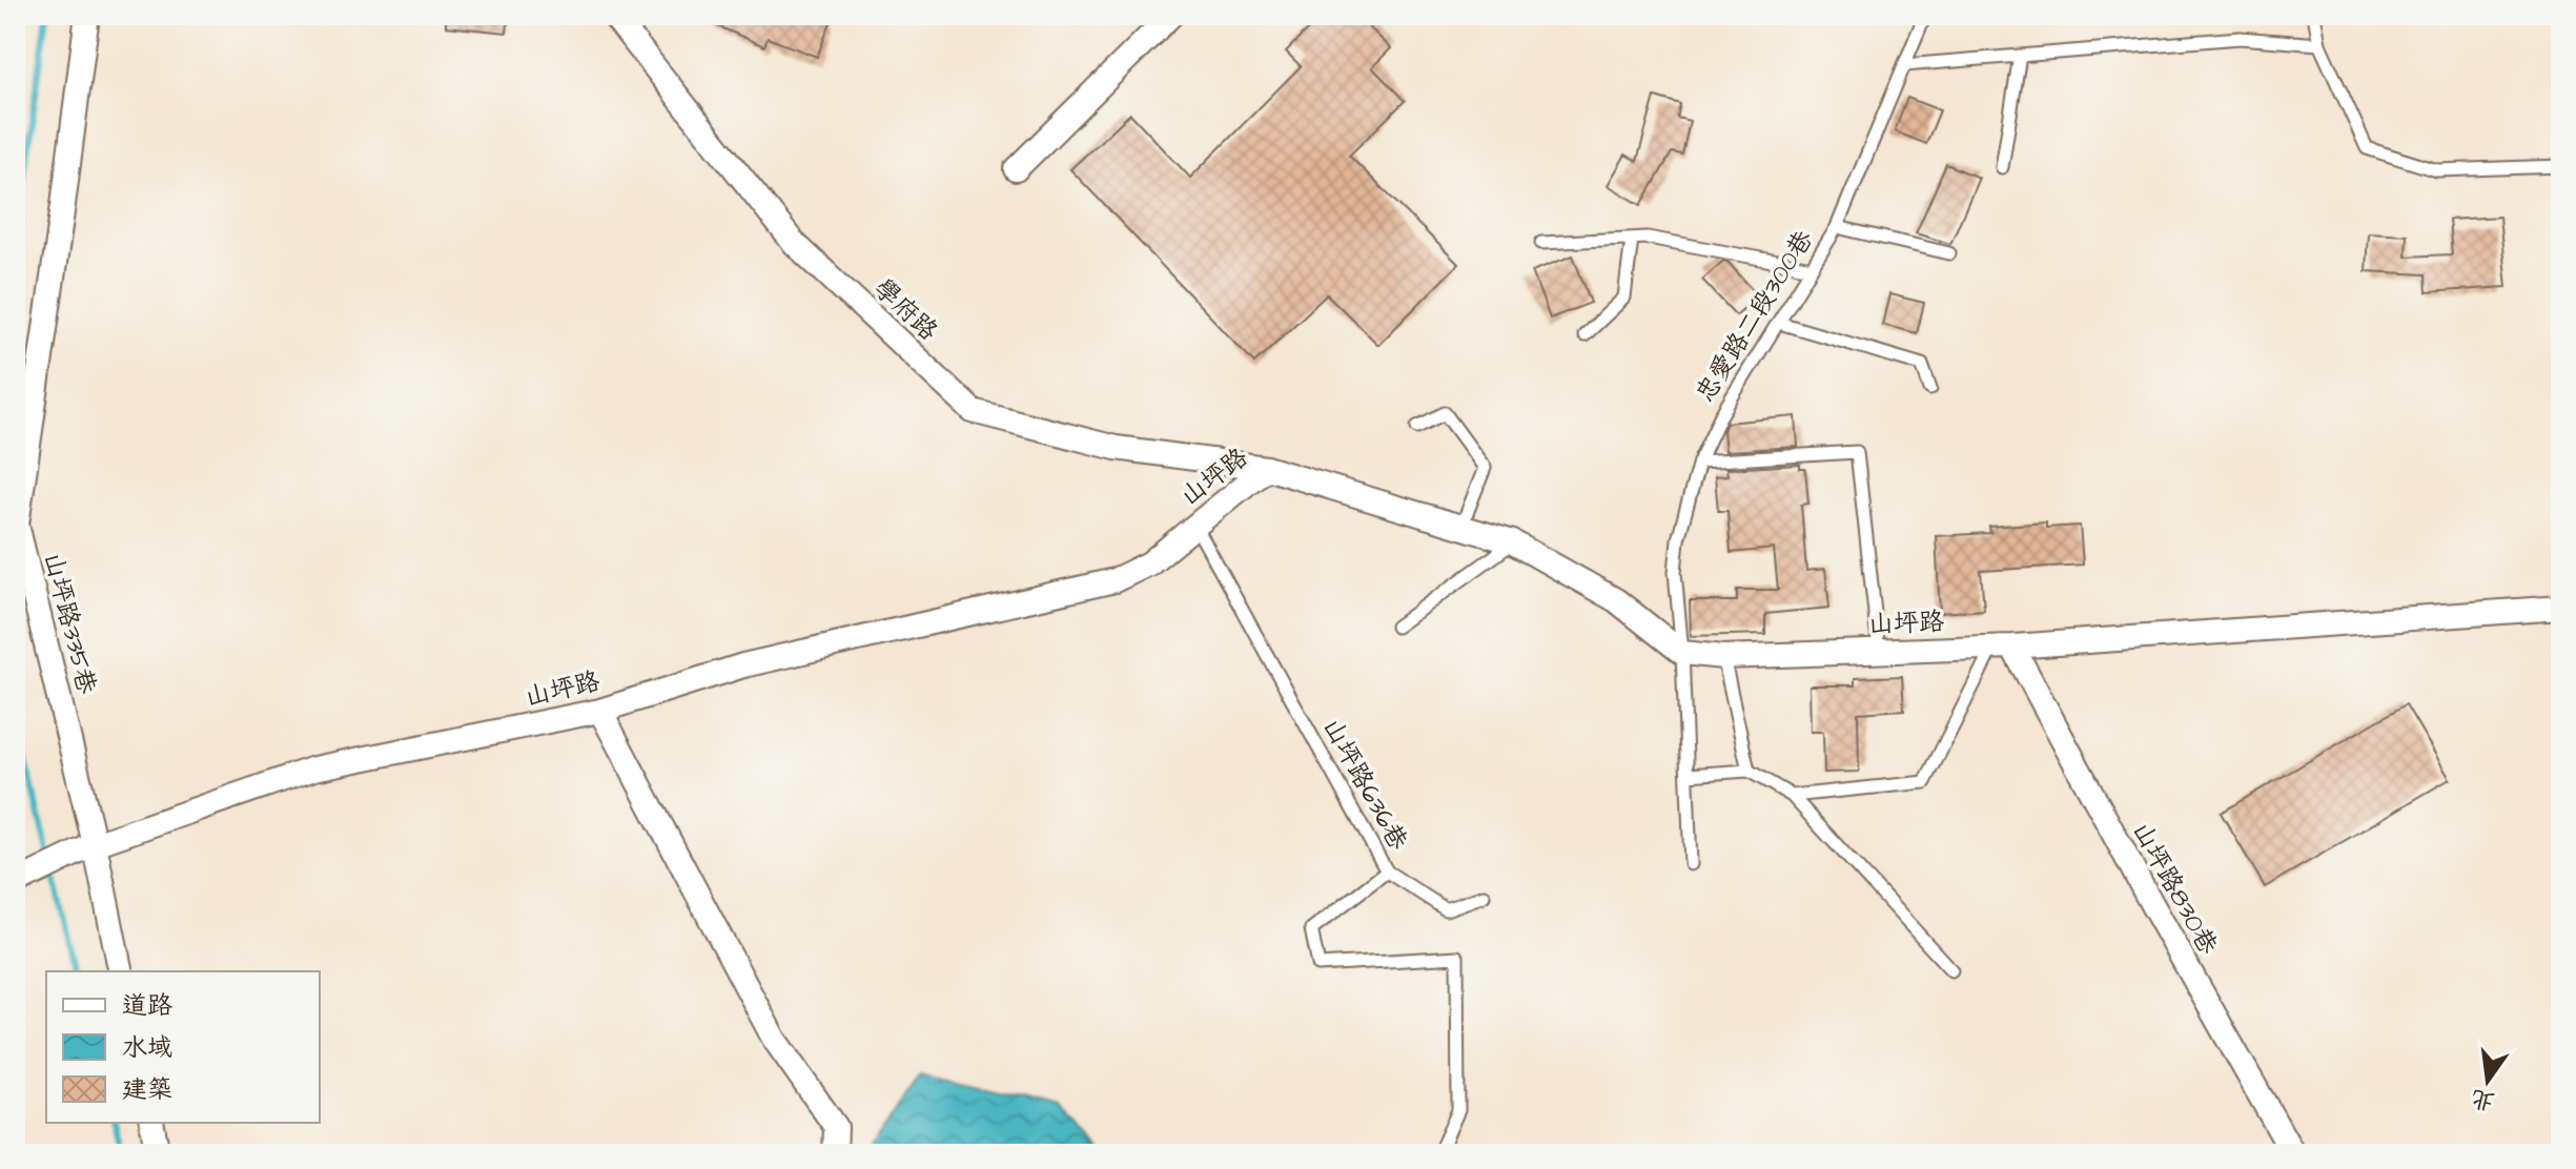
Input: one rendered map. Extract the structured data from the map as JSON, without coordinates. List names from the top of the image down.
{
  "streets": {
    "street": [
      "學府路",
      "山坪路",
      "山坪路335巷",
      "山坪路830巷"
    ],
    "lane": ["忠愛路二段300巷", "山坪路636巷"]
  },
  "crossings": [
    ["學府路", "山坪路"],
    ["忠愛路二段300巷", "山坪路"],
    ["山坪路", "山坪路335巷"],
    ["山坪路", "山坪路636巷"],
    ["山坪路", "山坪路830巷"]
  ],
  "legend": ["道路", "水域", "建築"],
  "north": "bottom"
}
